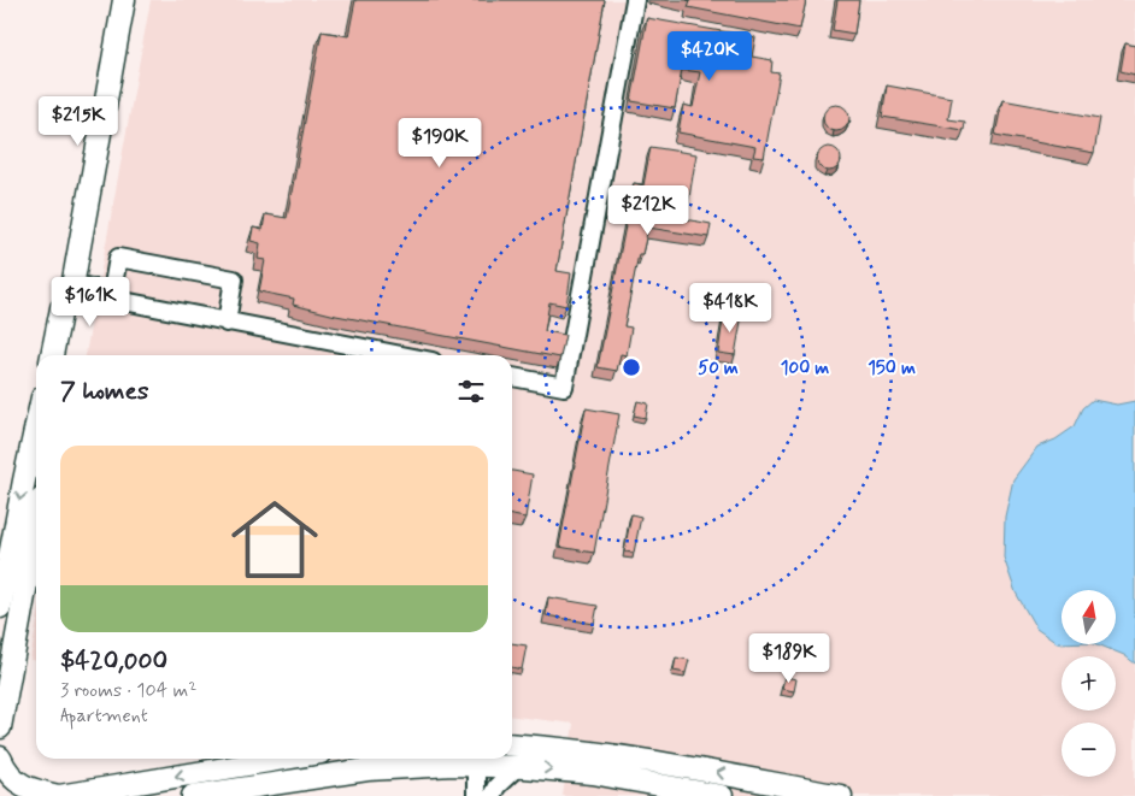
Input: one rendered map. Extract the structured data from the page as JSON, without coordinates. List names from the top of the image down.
{
  "north": "top",
  "page": {
    "price": [
      "$420K",
      "$215K",
      "$190K",
      "$212K",
      "$161K",
      "$418K",
      "$189K"
    ],
    "heading": "7 homes",
    "list": [
      {
        "name": "$420,000",
        "note": "3 rooms · 104 m² · Apartment"
      }
    ],
    "map_buttons": ["+", "−"]
  },
  "rings": ["50 m", "100 m", "150 m"]
}
